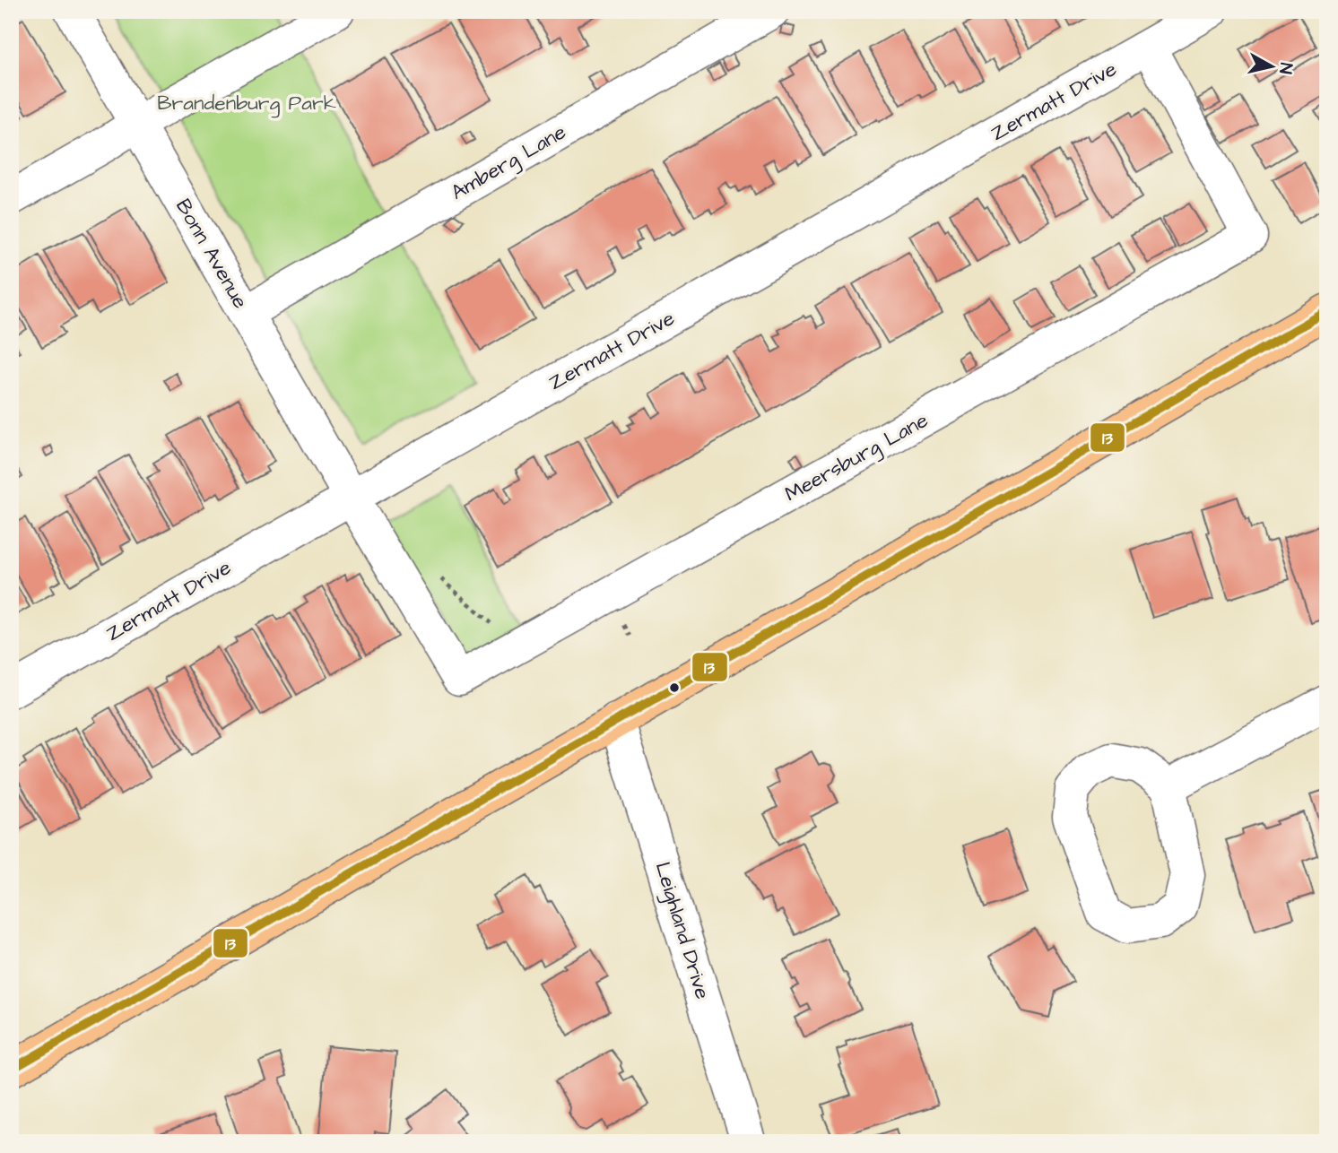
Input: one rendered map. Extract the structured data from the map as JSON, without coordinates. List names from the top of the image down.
{
  "streets": {
    "street": [
      "Zermatt Drive",
      "Amberg Lane",
      "Bonn Avenue",
      "Meersburg Lane",
      "Leighland Drive"
    ]
  },
  "crossings": [
    ["Zermatt Drive", "Bonn Avenue"],
    ["Zermatt Drive", "Meersburg Lane"],
    ["Amberg Lane", "Bonn Avenue"],
    ["Bonn Avenue", "Meersburg Lane"]
  ],
  "parks": ["Brandenburg Park"],
  "lines": ["transit line 13"],
  "north": "right"
}
